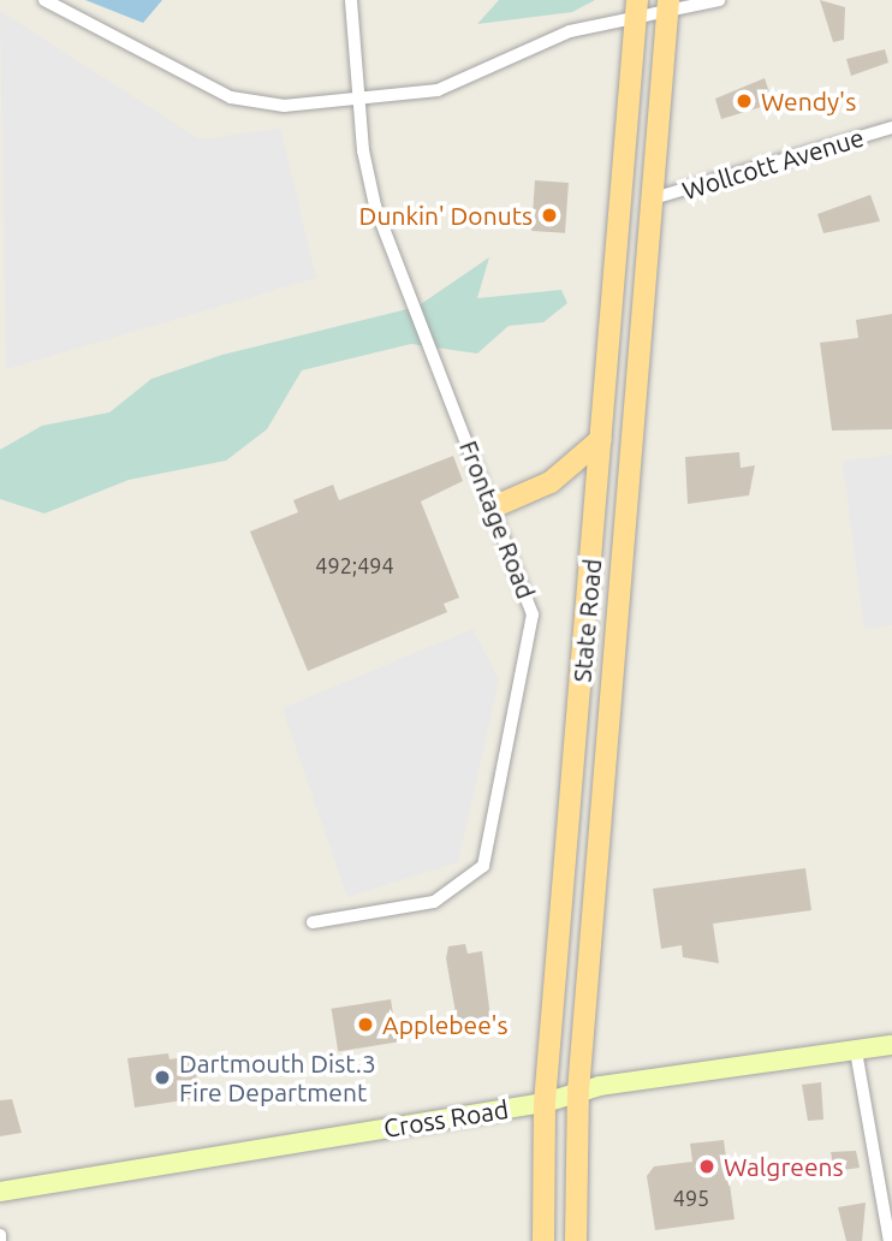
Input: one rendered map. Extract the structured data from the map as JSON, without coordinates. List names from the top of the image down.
{
  "streets": {
    "main road": ["State Road"],
    "street": ["Wollcott Avenue", "Frontage Road", "Cross Road"]
  },
  "crossings": [
    ["Wollcott Avenue", "State Road"],
    ["State Road", "Cross Road"]
  ],
  "places": [
    "Wendy's",
    "Dunkin' Donuts",
    "Applebee's",
    "Dartmouth Dist.3 Fire Department",
    "Walgreens"
  ],
  "house_numbers": ["492;494", "495"]
}
